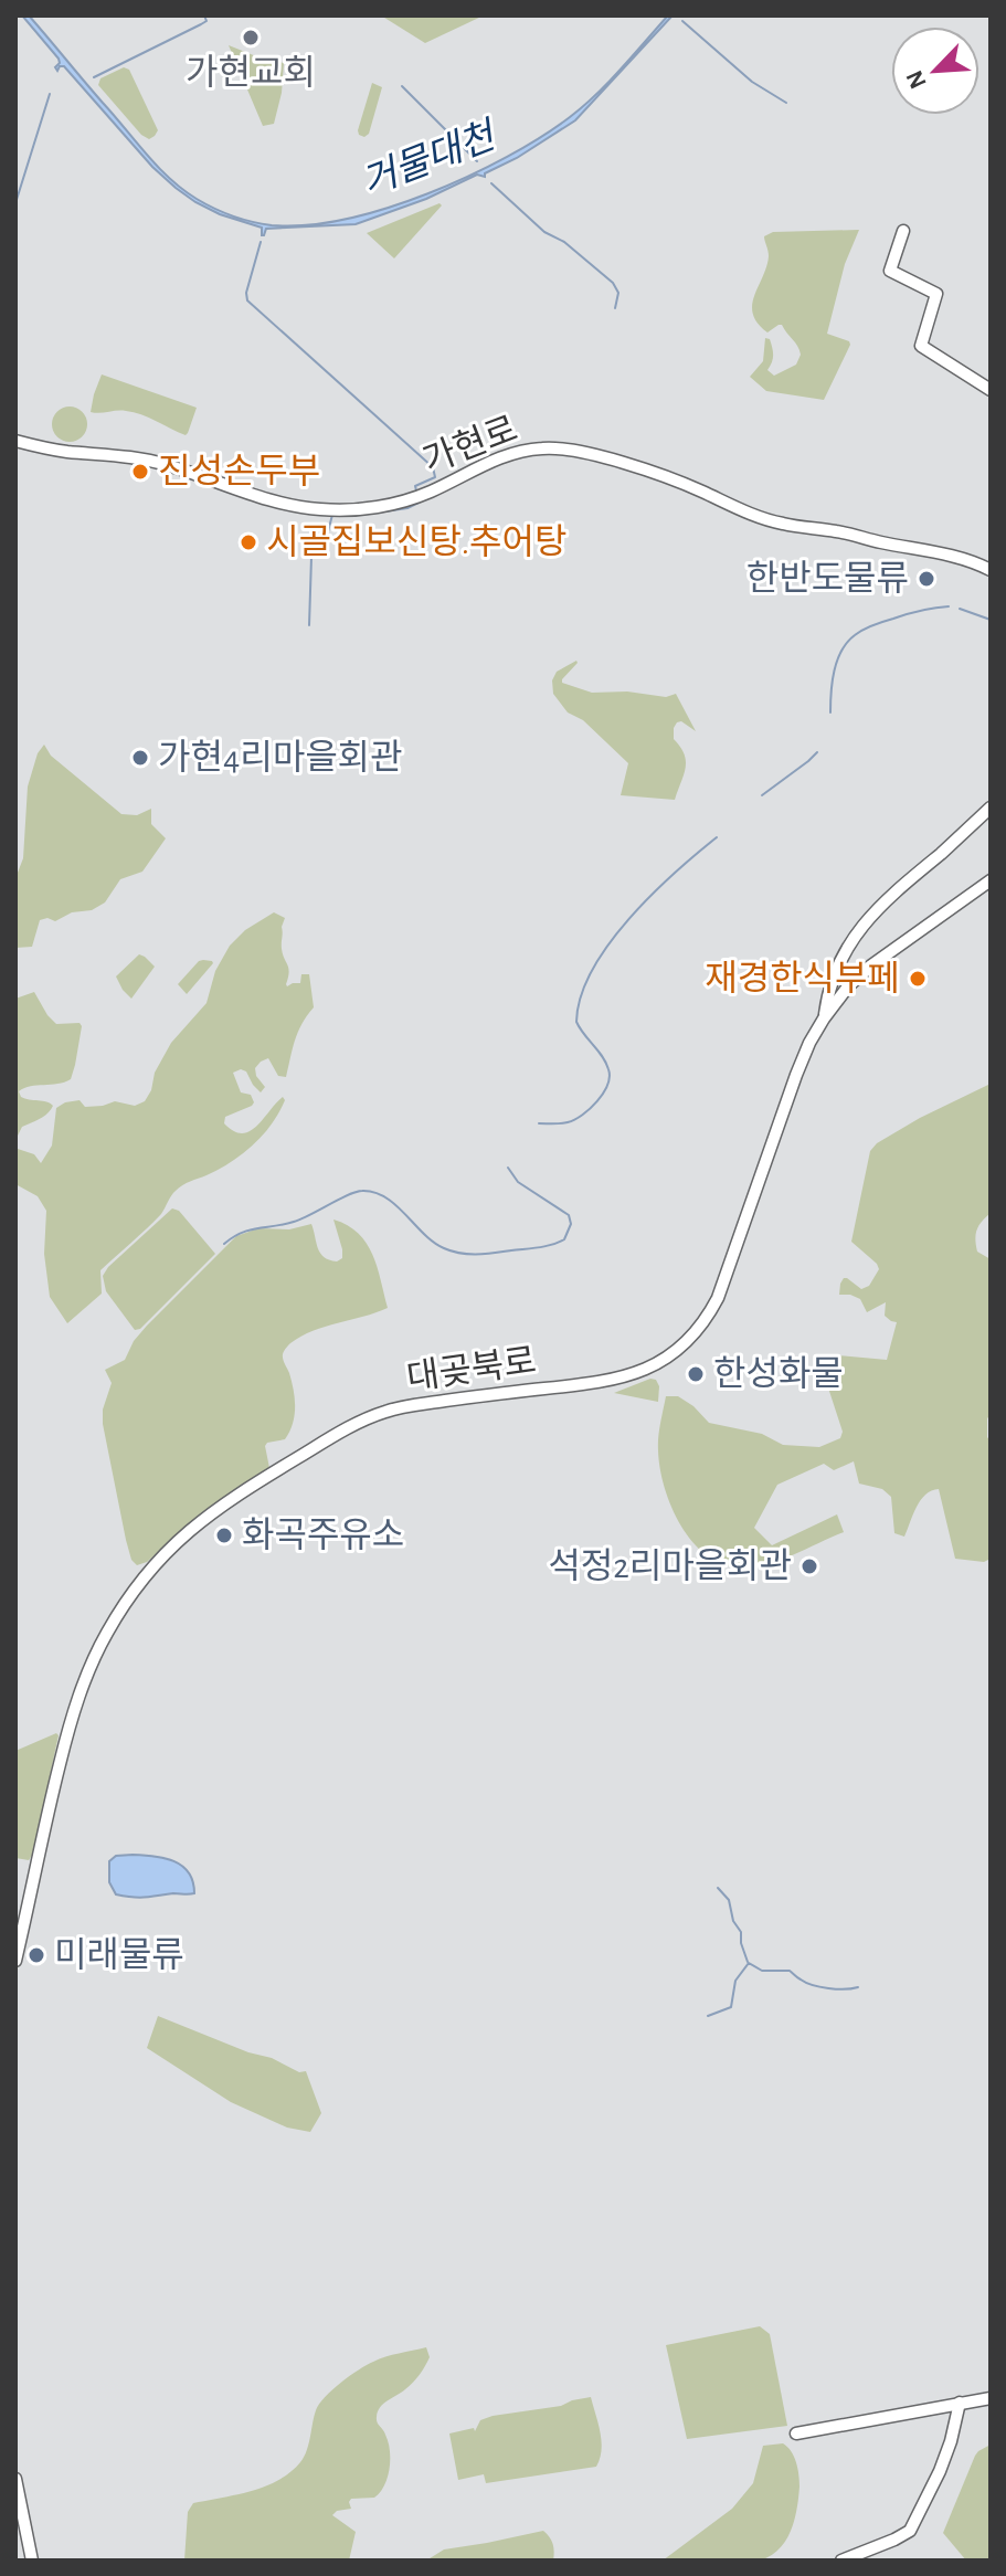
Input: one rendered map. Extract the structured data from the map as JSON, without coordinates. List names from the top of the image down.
{
  "streets": {
    "street": ["가현로", "대곶북로"]
  },
  "water": ["거물대천"],
  "places": [
    "가현교회",
    "진성손두부",
    "시골집보신탕.추어탕",
    "한반도물류",
    "가현4리마을회관",
    "재경한식부페",
    "한성화물",
    "화곡주유소",
    "석정2리마을회관",
    "미래물류"
  ],
  "north": "bottom left"
}
